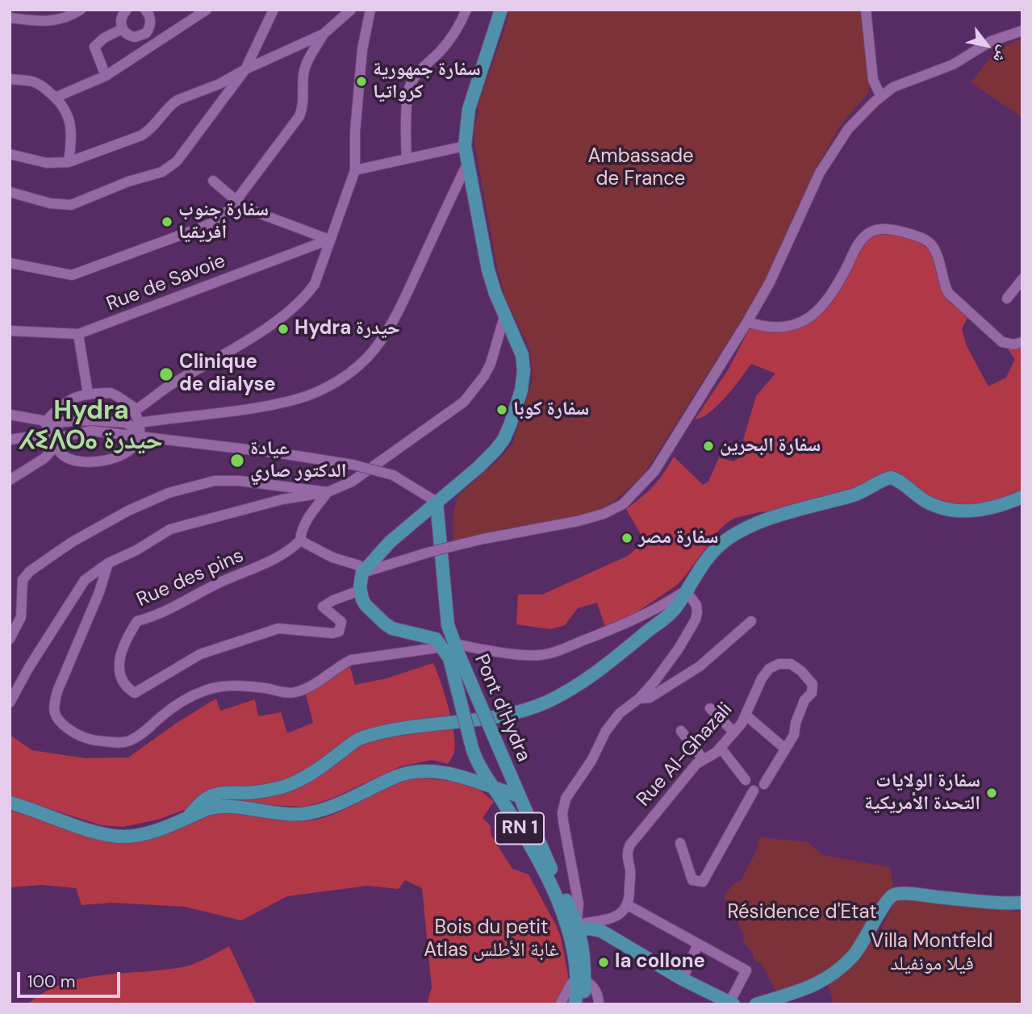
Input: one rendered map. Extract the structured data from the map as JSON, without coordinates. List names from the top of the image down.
{
  "streets": {
    "main road": ["Pont d'Hydra", "RN 1"],
    "street": ["Rue de Savoie", "Rue des pins", "Rue Al-Ghazali"]
  },
  "crossings": [
    ["Pont d'Hydra", "RN 1"]
  ],
  "districts": ["Hydra ⵃⵉⴷⵔⴰ حيدرة"],
  "parks": [
    "Ambassade de France",
    "Résidence d'Etat",
    "Bois du petit Atlas غابة الأطلس",
    "Villa Montfeld فيلا مونفيلد"
  ],
  "places": [
    "سفارة جمهورية كرواتيا",
    "سفارة جنوب أفريقيا",
    "Hydra حيدرة",
    "Clinique de dialyse",
    "سفارة كوبا",
    "سفارة البحرين",
    "عيادة الدكتور صاري",
    "سفارة مصر",
    "سفارة الولايات التحدة الأمريكية",
    "la collone"
  ],
  "scale_bar": "100 m",
  "north": "bottom right"
}
